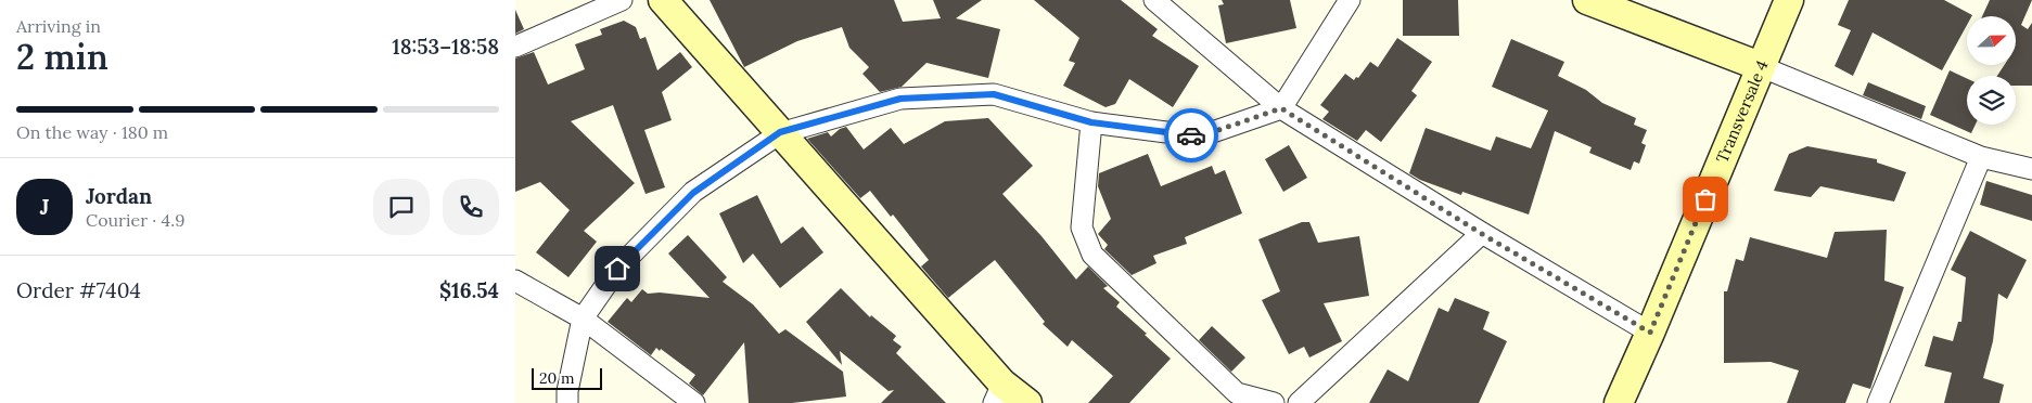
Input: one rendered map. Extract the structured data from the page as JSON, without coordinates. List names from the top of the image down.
{
  "streets": {
    "street": ["Transversale 4"]
  },
  "scale_bar": "20 m",
  "north": "right",
  "page": {
    "heading": ["2 min", "Arriving in", "18:53–18:58"],
    "panel": [
      "Jordan",
      "Courier · 4.9",
      "Order #7404",
      "$16.54"
    ],
    "bar": "On the way · 180 m",
    "round": "J",
    "scale": "20 m"
  }
}
